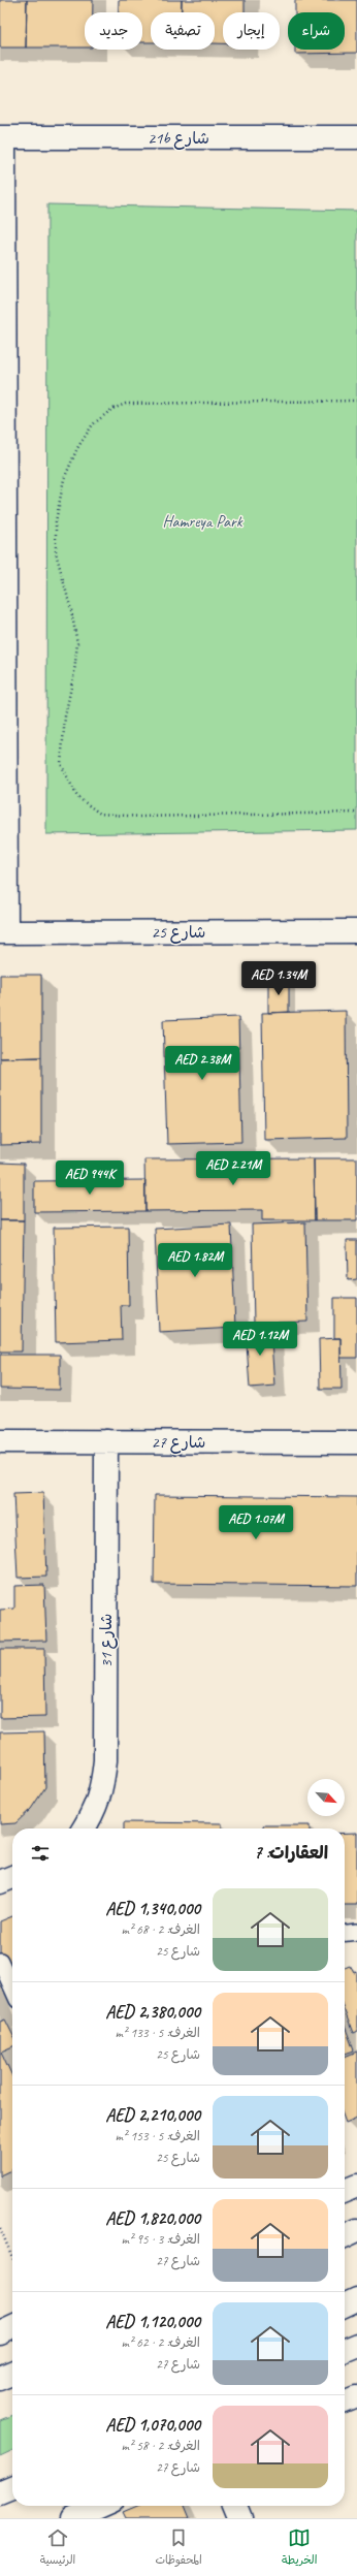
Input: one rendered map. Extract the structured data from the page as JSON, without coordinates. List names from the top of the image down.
{
  "streets": {
    "street": [
      "21b شارع",
      "شارع 25",
      "شارع 27",
      "شارع 31"
    ]
  },
  "crossings": [
    ["شارع 27", "شارع 31"]
  ],
  "parks": ["Hamreya Park"],
  "north": "bottom right",
  "page": {
    "chip": [
      "شراء",
      "إيجار",
      "تصفية",
      "جديد"
    ],
    "price": [
      "AED 1.34M",
      "AED 2.38M",
      "AED 2.21M",
      "AED 944K",
      "AED 1.82M",
      "AED 1.12M",
      "AED 1.07M"
    ],
    "heading": "العقارات: 7",
    "list": [
      {
        "name": "AED 1,340,000",
        "note": "الغرف: 2 · 68 m² · شارع 25"
      },
      {
        "name": "AED 2,380,000",
        "note": "الغرف: 5 · 133 m² · شارع 25"
      },
      {
        "name": "AED 2,210,000",
        "note": "الغرف: 5 · 153 m² · شارع 25"
      },
      {
        "name": "AED 1,820,000",
        "note": "الغرف: 3 · 95 m² · شارع 27"
      },
      {
        "name": "AED 1,120,000",
        "note": "الغرف: 2 · 62 m² · شارع 27"
      },
      {
        "name": "AED 1,070,000",
        "note": "الغرف: 2 · 58 m² · شارع 27"
      }
    ],
    "tabs": ["الخريطة", "المحفوظات", "الرئيسية"]
  }
}
